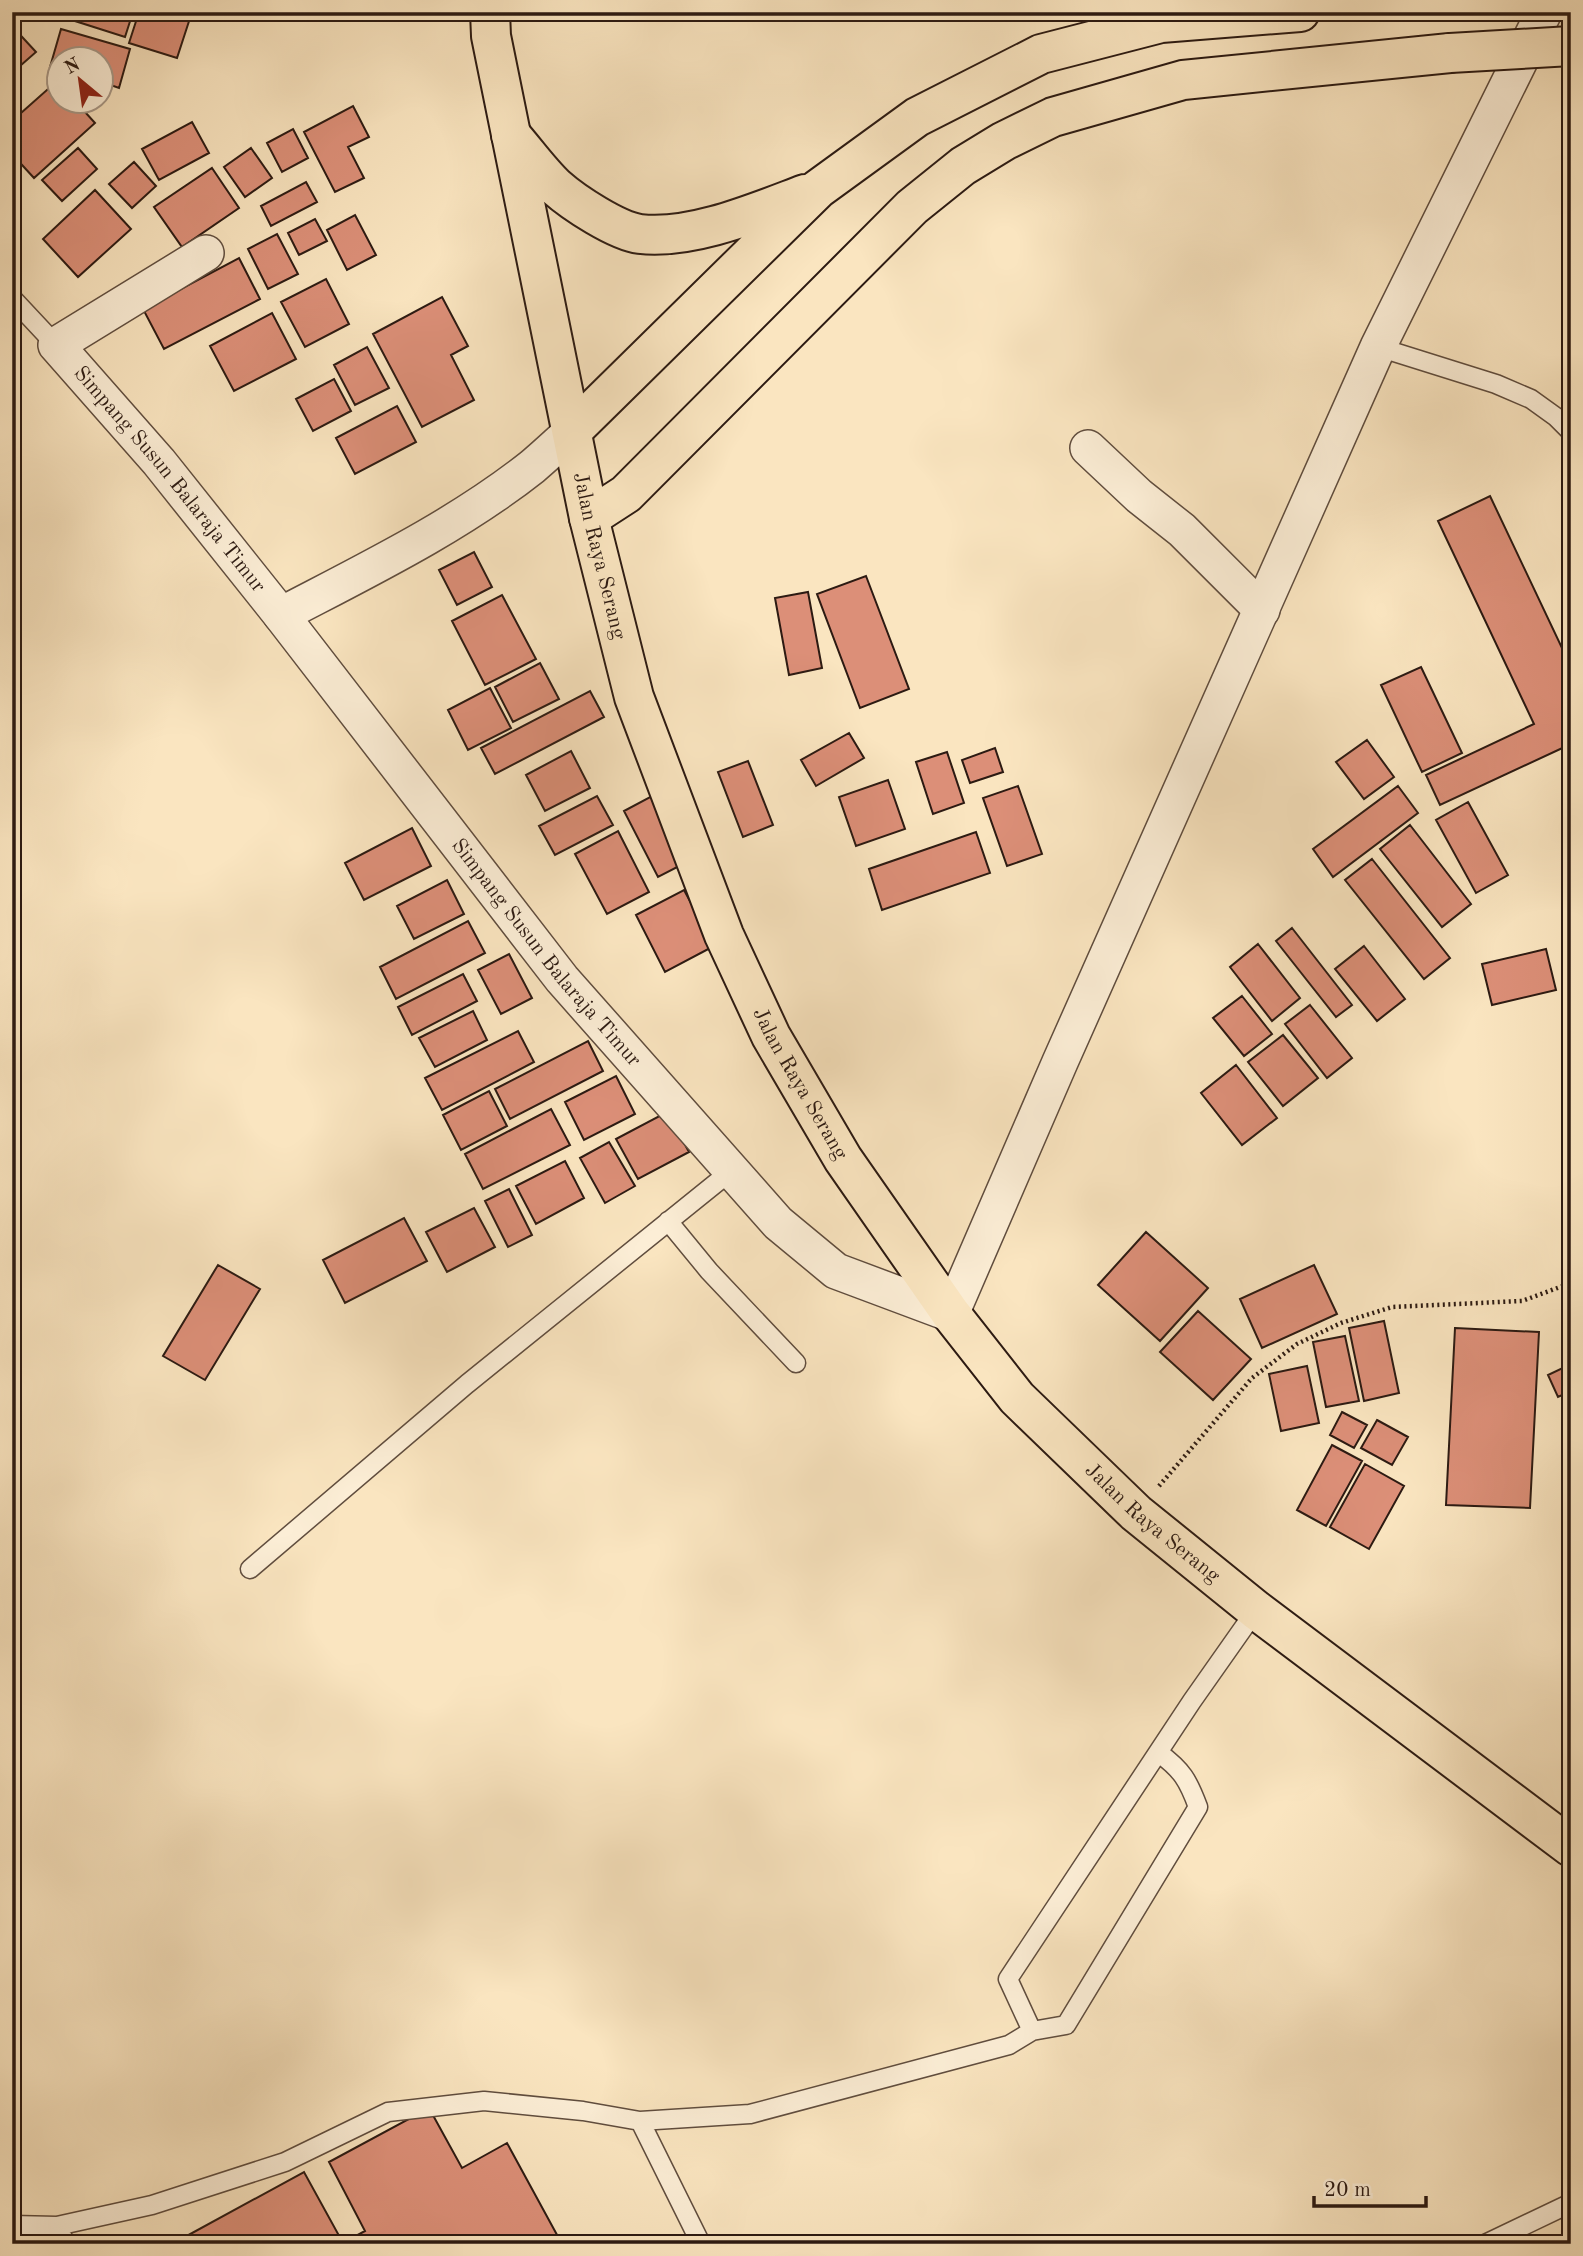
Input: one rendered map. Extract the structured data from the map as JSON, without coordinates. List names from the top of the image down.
{
  "streets": {
    "highway": ["Jalan Raya Serang"],
    "street": ["Simpang Susun Balaraja Timur"]
  },
  "crossings": [
    ["Simpang Susun Balaraja Timur", "Jalan Raya Serang"]
  ],
  "scale_bar": "20 m",
  "north": "top left"
}
